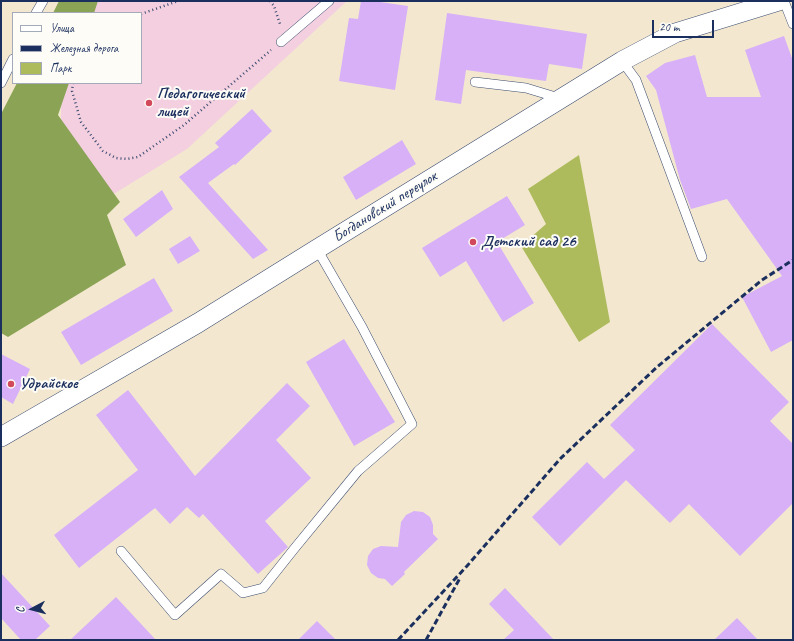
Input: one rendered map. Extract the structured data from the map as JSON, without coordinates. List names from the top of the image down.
{
  "streets": {
    "street": ["Богдановский переулок"]
  },
  "places": ["Педагогический лицей", "Детский сад 26", "Удрайское"],
  "legend": ["Улица", "Железная дорога", "Парк"],
  "scale_bar": "20 m",
  "north": "left"
}
